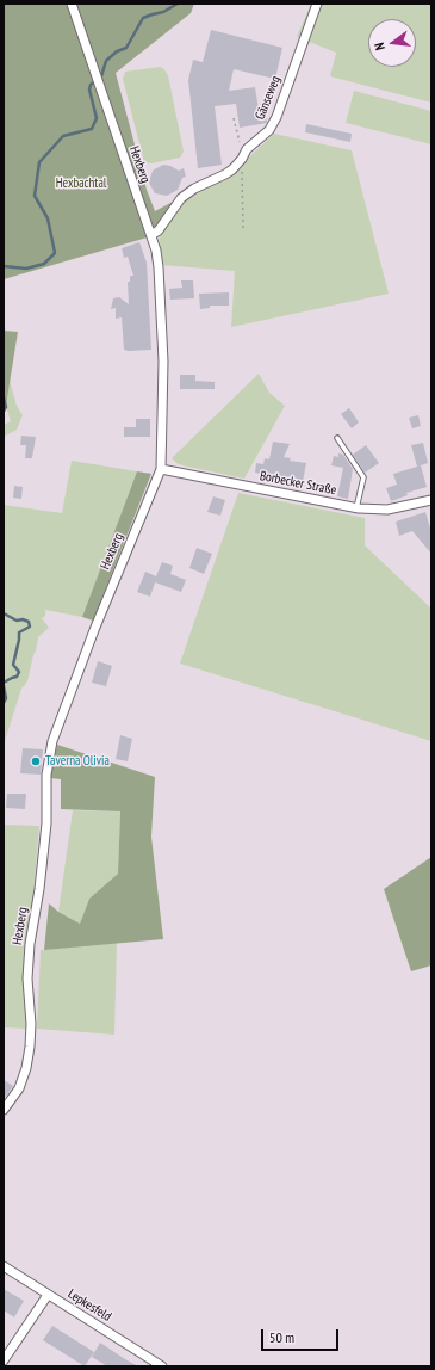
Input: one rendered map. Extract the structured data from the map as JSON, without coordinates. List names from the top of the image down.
{
  "streets": {
    "street": [
      "Gänseweg",
      "Hexberg",
      "Borbecker Straße",
      "Lepkesfeld"
    ]
  },
  "crossings": [
    ["Gänseweg", "Hexberg"],
    ["Hexberg", "Borbecker Straße"]
  ],
  "parks": ["Hexbachtal"],
  "places": ["Taverna Olivia"],
  "scale_bar": "50 m",
  "north": "left"
}
